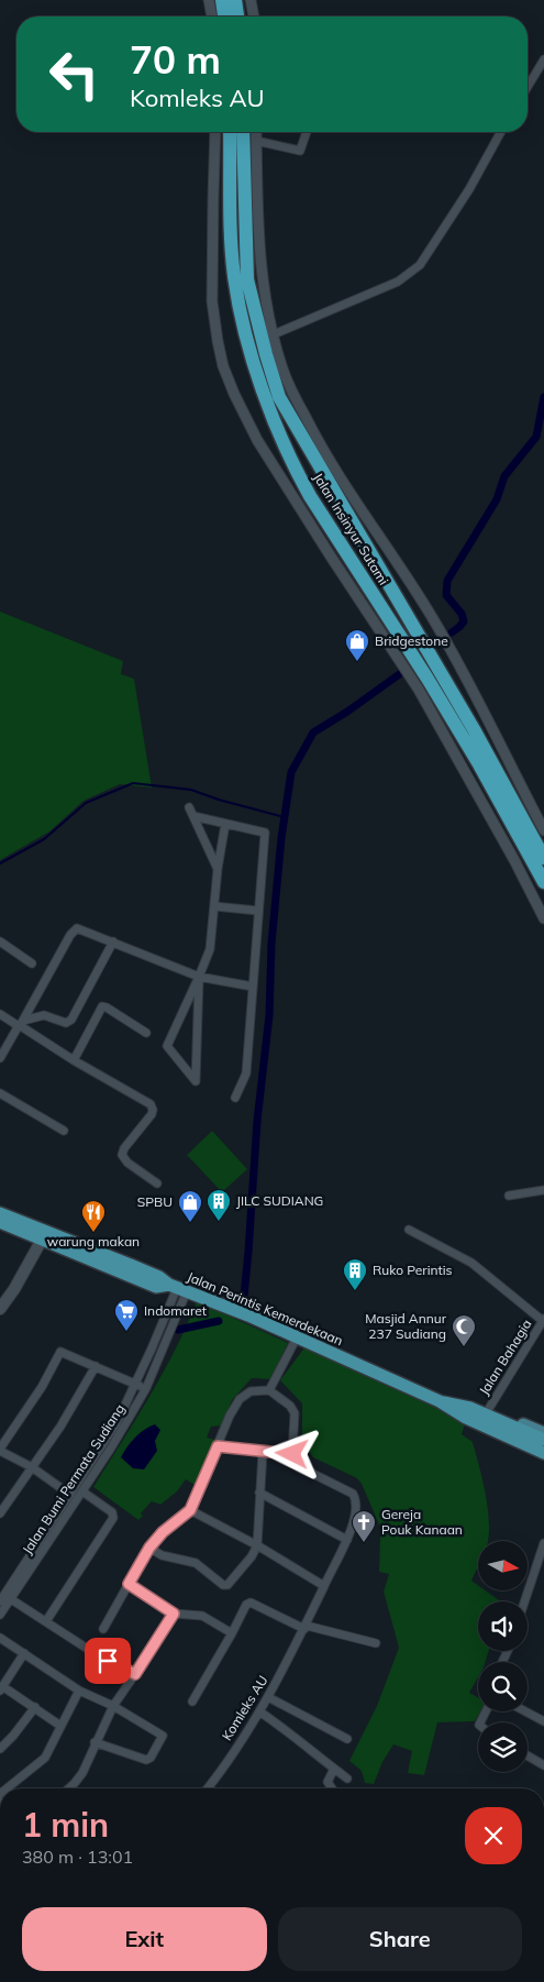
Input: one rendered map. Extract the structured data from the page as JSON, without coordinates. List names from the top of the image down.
{
  "streets": {
    "highway": ["Jalan Insinyur Sutami", "Jalan Perintis Kemerdekaan"],
    "street": ["Jalan Bahagia", "Jalan Bumi Permata Sudiang", "Komleks AU"]
  },
  "crossings": [
    ["Jalan Perintis Kemerdekaan", "Jalan Bahagia"],
    ["Jalan Perintis Kemerdekaan", "Jalan Bumi Permata Sudiang"]
  ],
  "places": {
    "shop": ["Bridgestone", "SPBU"],
    "building": ["JILC SUDIANG", "Ruko Perintis"],
    "restaurant": ["warung makan"],
    "supermarket": ["Indomaret"],
    "mosque": ["Masjid Annur 237 Sudiang"],
    "church": ["Gereja Pouk Kanaan"]
  },
  "north": "right",
  "page": {
    "turn": ["70 m", "Komleks AU"],
    "heading": ["1 min", "380 m · 13:01"],
    "buttons": ["Exit", "Share"]
  }
}
